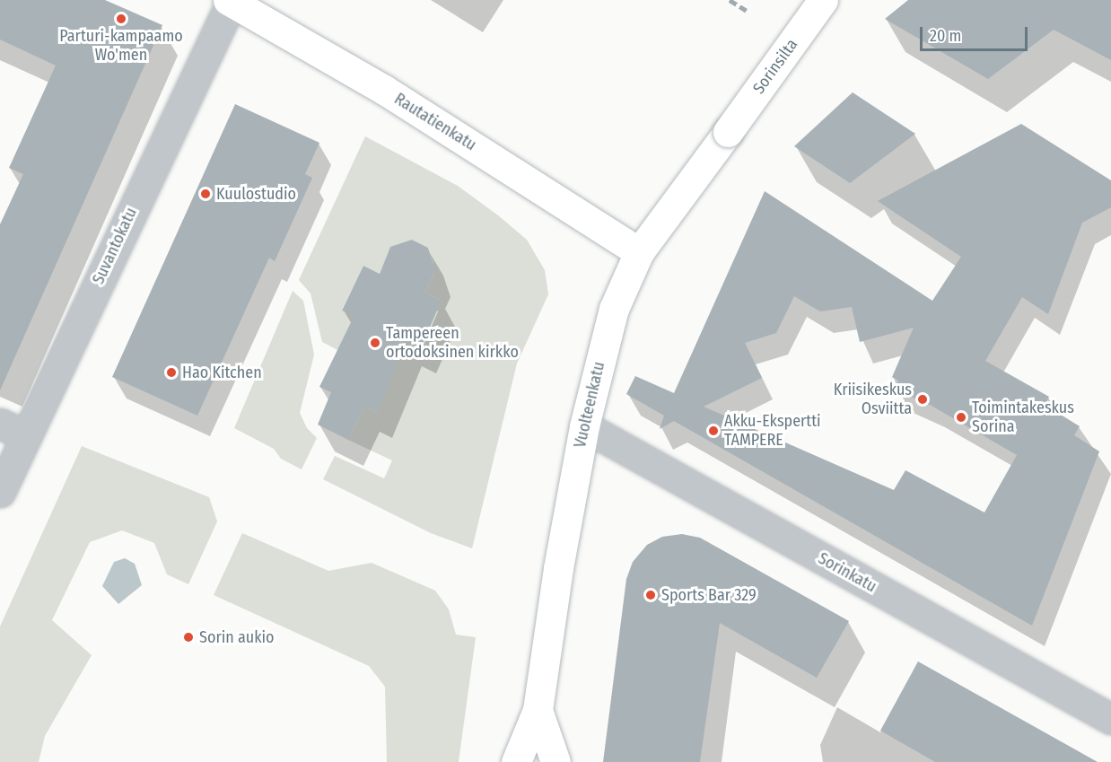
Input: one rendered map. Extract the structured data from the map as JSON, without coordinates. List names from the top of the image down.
{
  "streets": {
    "main road": ["Sorinsilta", "Rautatienkatu", "Vuolteenkatu"],
    "street": ["Suvantokatu", "Sorinkatu"]
  },
  "crossings": [
    ["Sorinsilta", "Vuolteenkatu"],
    ["Rautatienkatu", "Suvantokatu"],
    ["Rautatienkatu", "Vuolteenkatu"],
    ["Vuolteenkatu", "Sorinkatu"]
  ],
  "places": [
    "Parturi-kampaamo Wo'men",
    "Kuulostudio",
    "Tampereen ortodoksinen kirkko",
    "Hao Kitchen",
    "Kriisikeskus Osviitta",
    "Toimintakeskus Sorina",
    "Akku-Ekspertti TAMPERE",
    "Sports Bar 329",
    "Sorin aukio"
  ],
  "scale_bar": "20 m"
}
